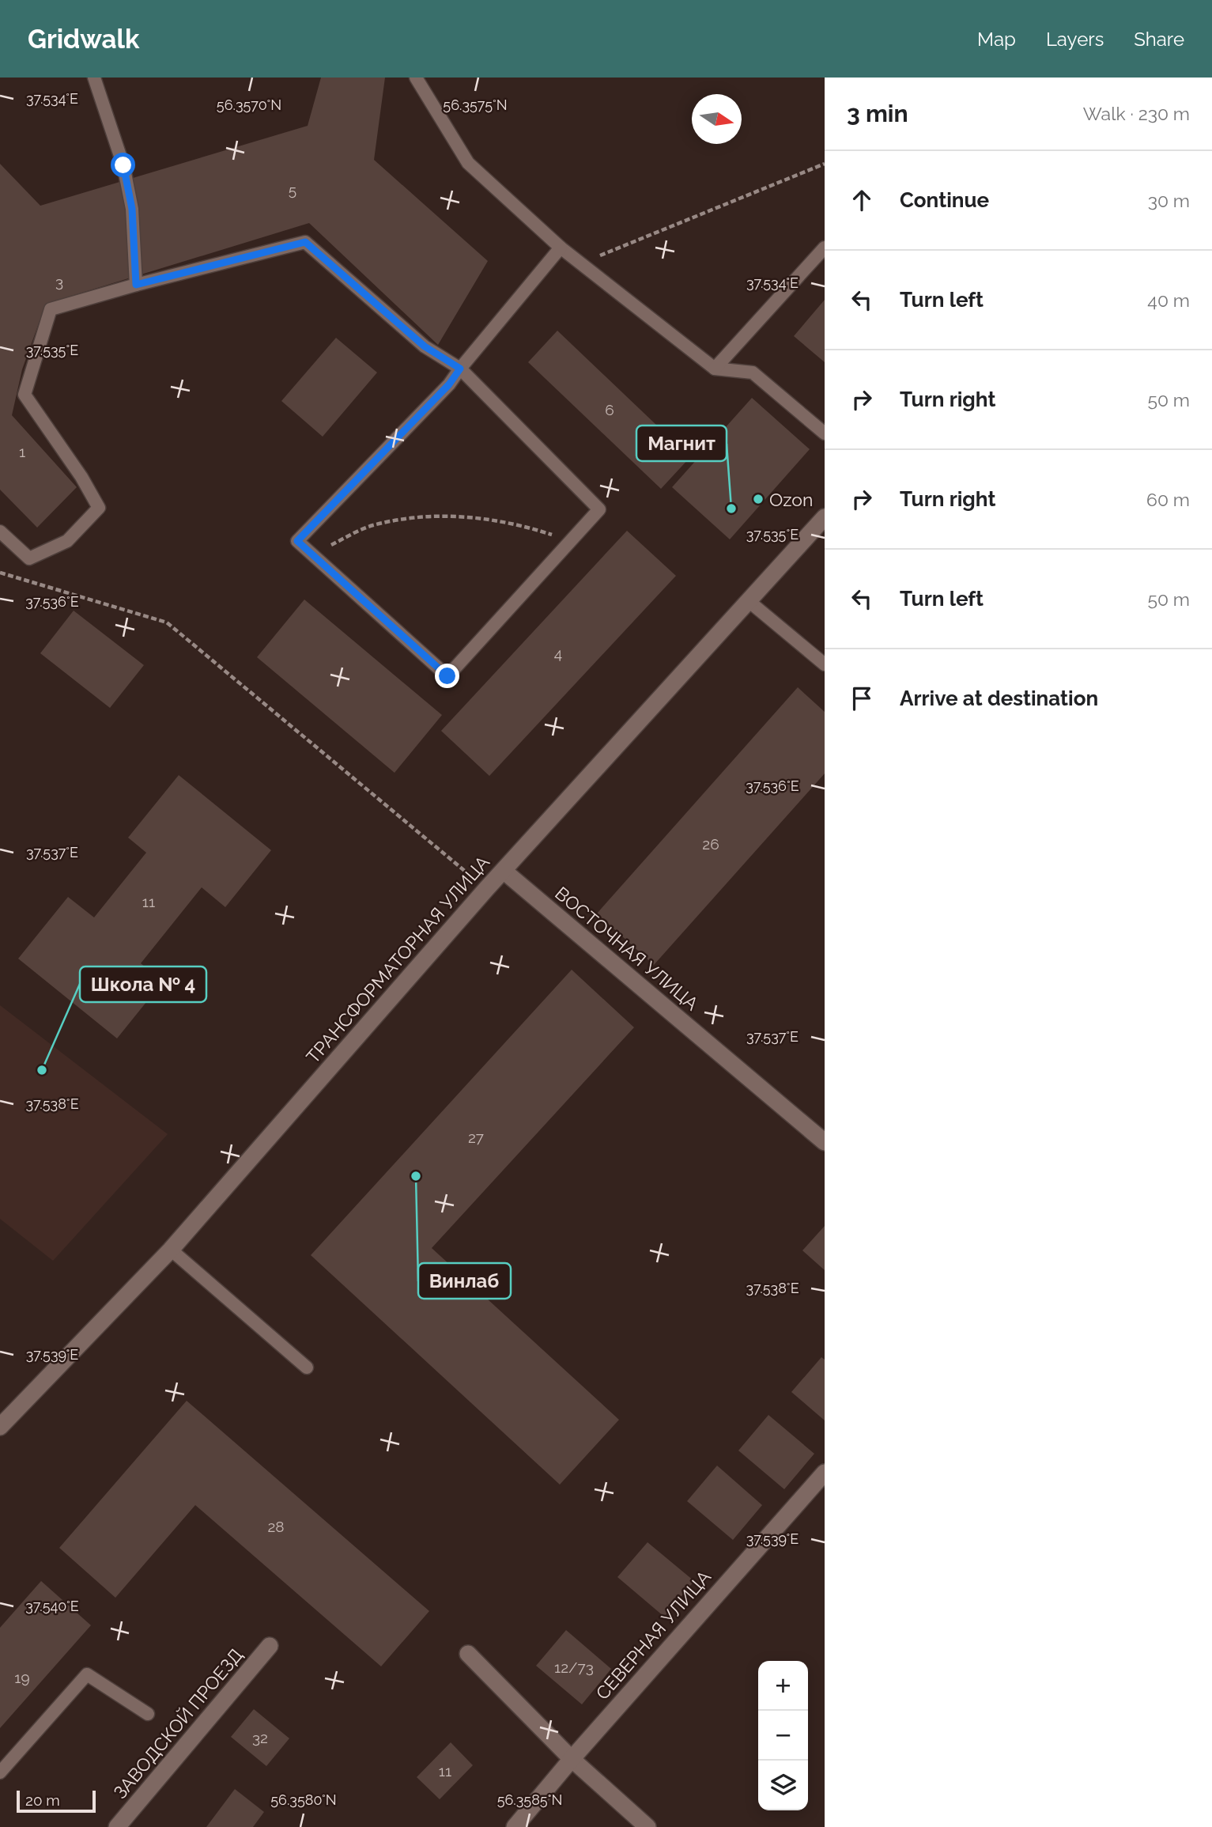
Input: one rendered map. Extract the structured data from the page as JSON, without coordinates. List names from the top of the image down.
{
  "streets": {
    "street": [
      "ВОСТОЧНАЯ УЛИЦА",
      "ТРАНСФОРМАТОРНАЯ УЛИЦА",
      "СЕВЕРНАЯ УЛИЦА",
      "ЗАВОДСКОЙ ПРОЕЗД"
    ]
  },
  "crossings": [
    ["ВОСТОЧНАЯ УЛИЦА", "ТРАНСФОРМАТОРНАЯ УЛИЦА"]
  ],
  "places": [
    "Ozon",
    "Магнит",
    "Школа № 4",
    "Винлаб"
  ],
  "house_numbers": [
    "5",
    "3",
    "6",
    "1",
    "4",
    "26",
    "11",
    "27",
    "28",
    "12/73",
    "19",
    "32",
    "11"
  ],
  "scale_bar": "20 m",
  "north": "right",
  "page": {
    "header": "Gridwalk",
    "nav": ["Map", "Layers", "Share"],
    "heading": ["3 min", "Walk · 230 m"],
    "list": [
      ["Continue", "30 m"],
      ["Turn left", "40 m"],
      ["Turn right", "50 m"],
      ["Turn right", "60 m"],
      ["Turn left", "50 m"],
      "Arrive at destination"
    ],
    "map_buttons": ["+", "−"],
    "scale": "20 m"
  },
  "coordinates": [
    "37.534°E",
    "56.3570°N",
    "56.3575°N",
    "37.535°E",
    "37.536°E",
    "37.537°E",
    "37.538°E",
    "37.539°E",
    "37.540°E",
    "56.3580°N",
    "56.3585°N"
  ]
}
